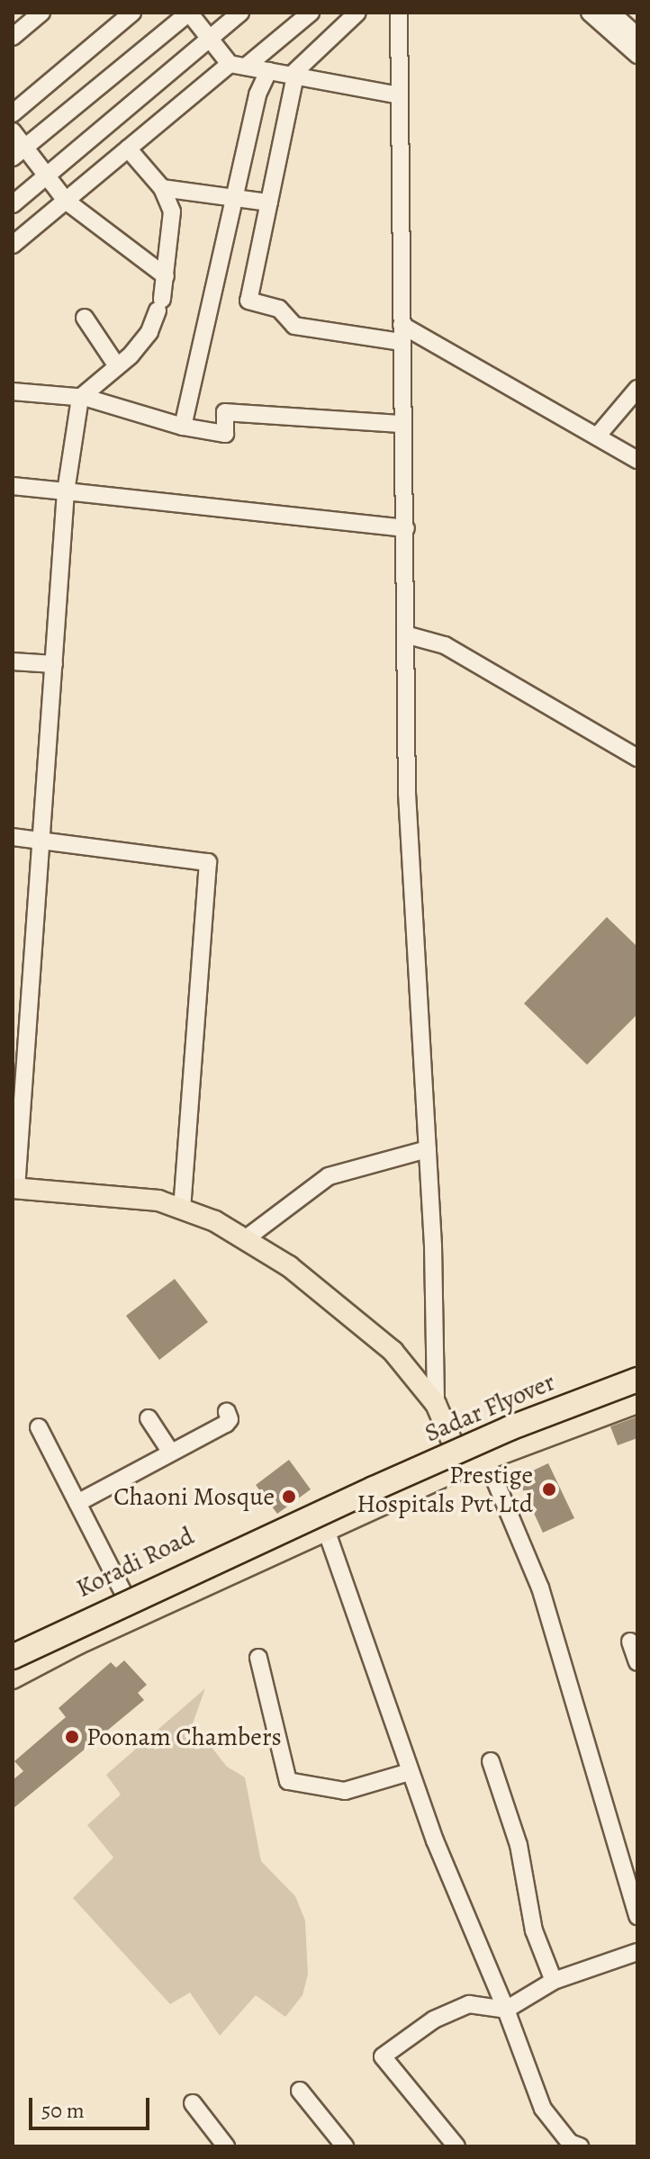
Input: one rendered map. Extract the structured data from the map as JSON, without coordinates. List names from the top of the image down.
{
  "streets": {
    "highway": ["Sadar Flyover"],
    "main road": ["Koradi Road"]
  },
  "places": ["Prestige Hospitals Pvt Ltd", "Chaoni Mosque", "Poonam Chambers"],
  "scale_bar": "50 m"
}
